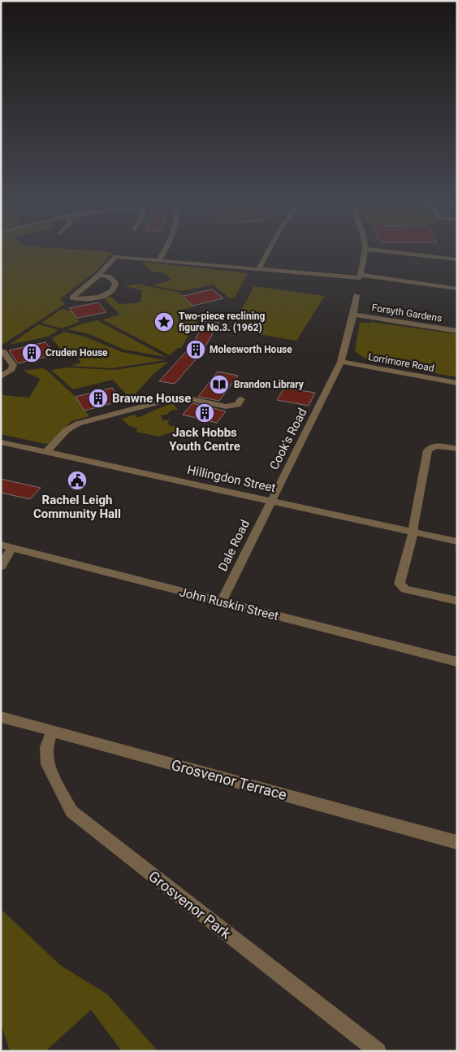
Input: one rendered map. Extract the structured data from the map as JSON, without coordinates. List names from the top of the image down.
{
  "streets": {
    "street": [
      "Forsyth Gardens",
      "Lorrimore Road",
      "Cook's Road",
      "Hillingdon Street",
      "Dale Road",
      "John Ruskin Street",
      "Grosvenor Terrace",
      "Grosvenor Park"
    ]
  },
  "crossings": [
    ["Forsyth Gardens", "Cook's Road"],
    ["Lorrimore Road", "Cook's Road"],
    ["Cook's Road", "Hillingdon Street"],
    ["Cook's Road", "Dale Road"],
    ["Hillingdon Street", "Dale Road"],
    ["Dale Road", "John Ruskin Street"],
    ["Grosvenor Terrace", "Grosvenor Park"]
  ],
  "places": {
    "place": ["Two-piece reclining figure No.3. (1962)"],
    "building": [
      "Molesworth House",
      "Cruden House",
      "Brawne House",
      "Jack Hobbs Youth Centre"
    ],
    "library": ["Brandon Library"],
    "public building": ["Rachel Leigh Community Hall"]
  }
}
